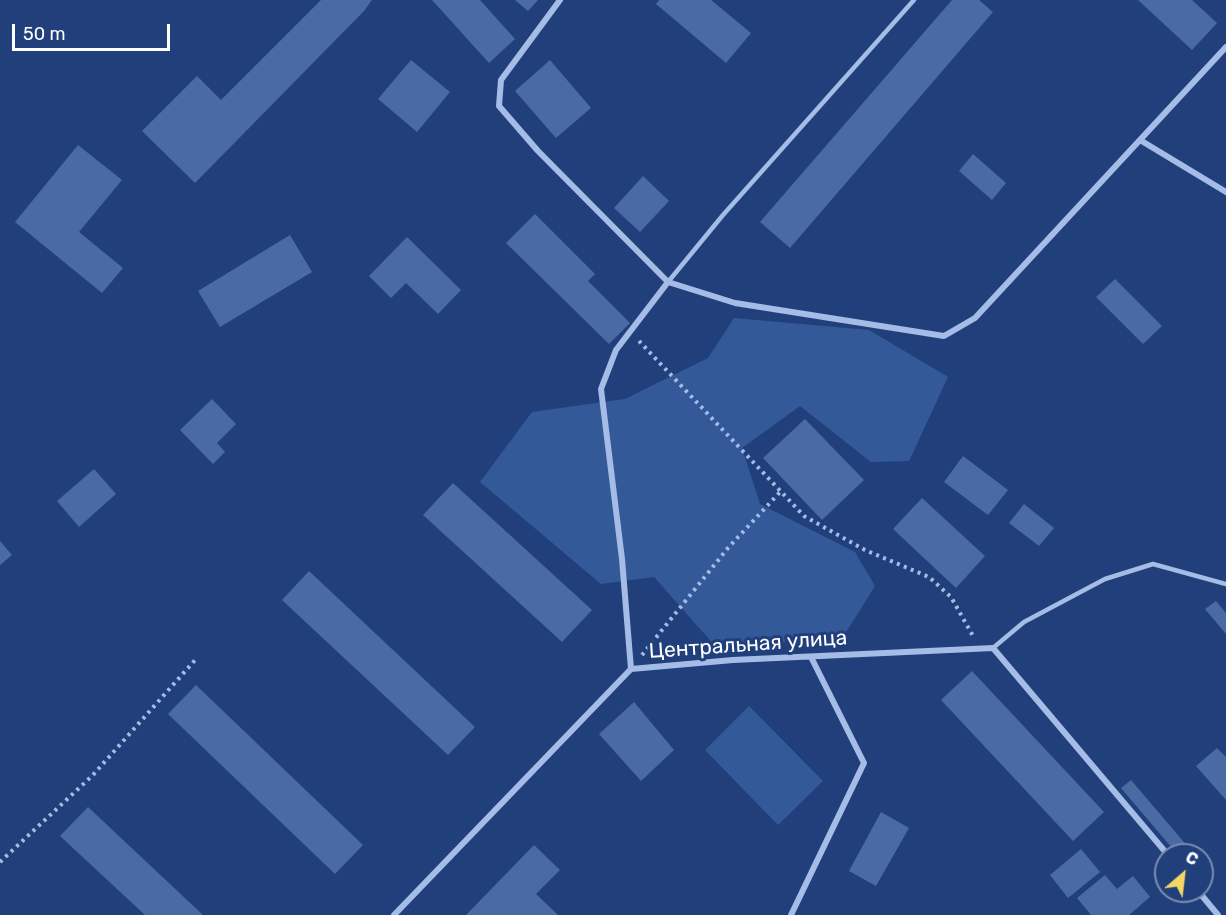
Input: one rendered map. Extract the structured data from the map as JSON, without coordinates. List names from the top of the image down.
{
  "streets": {
    "street": ["Центральная улица"]
  },
  "scale_bar": "50 m",
  "north": "top right"
}
